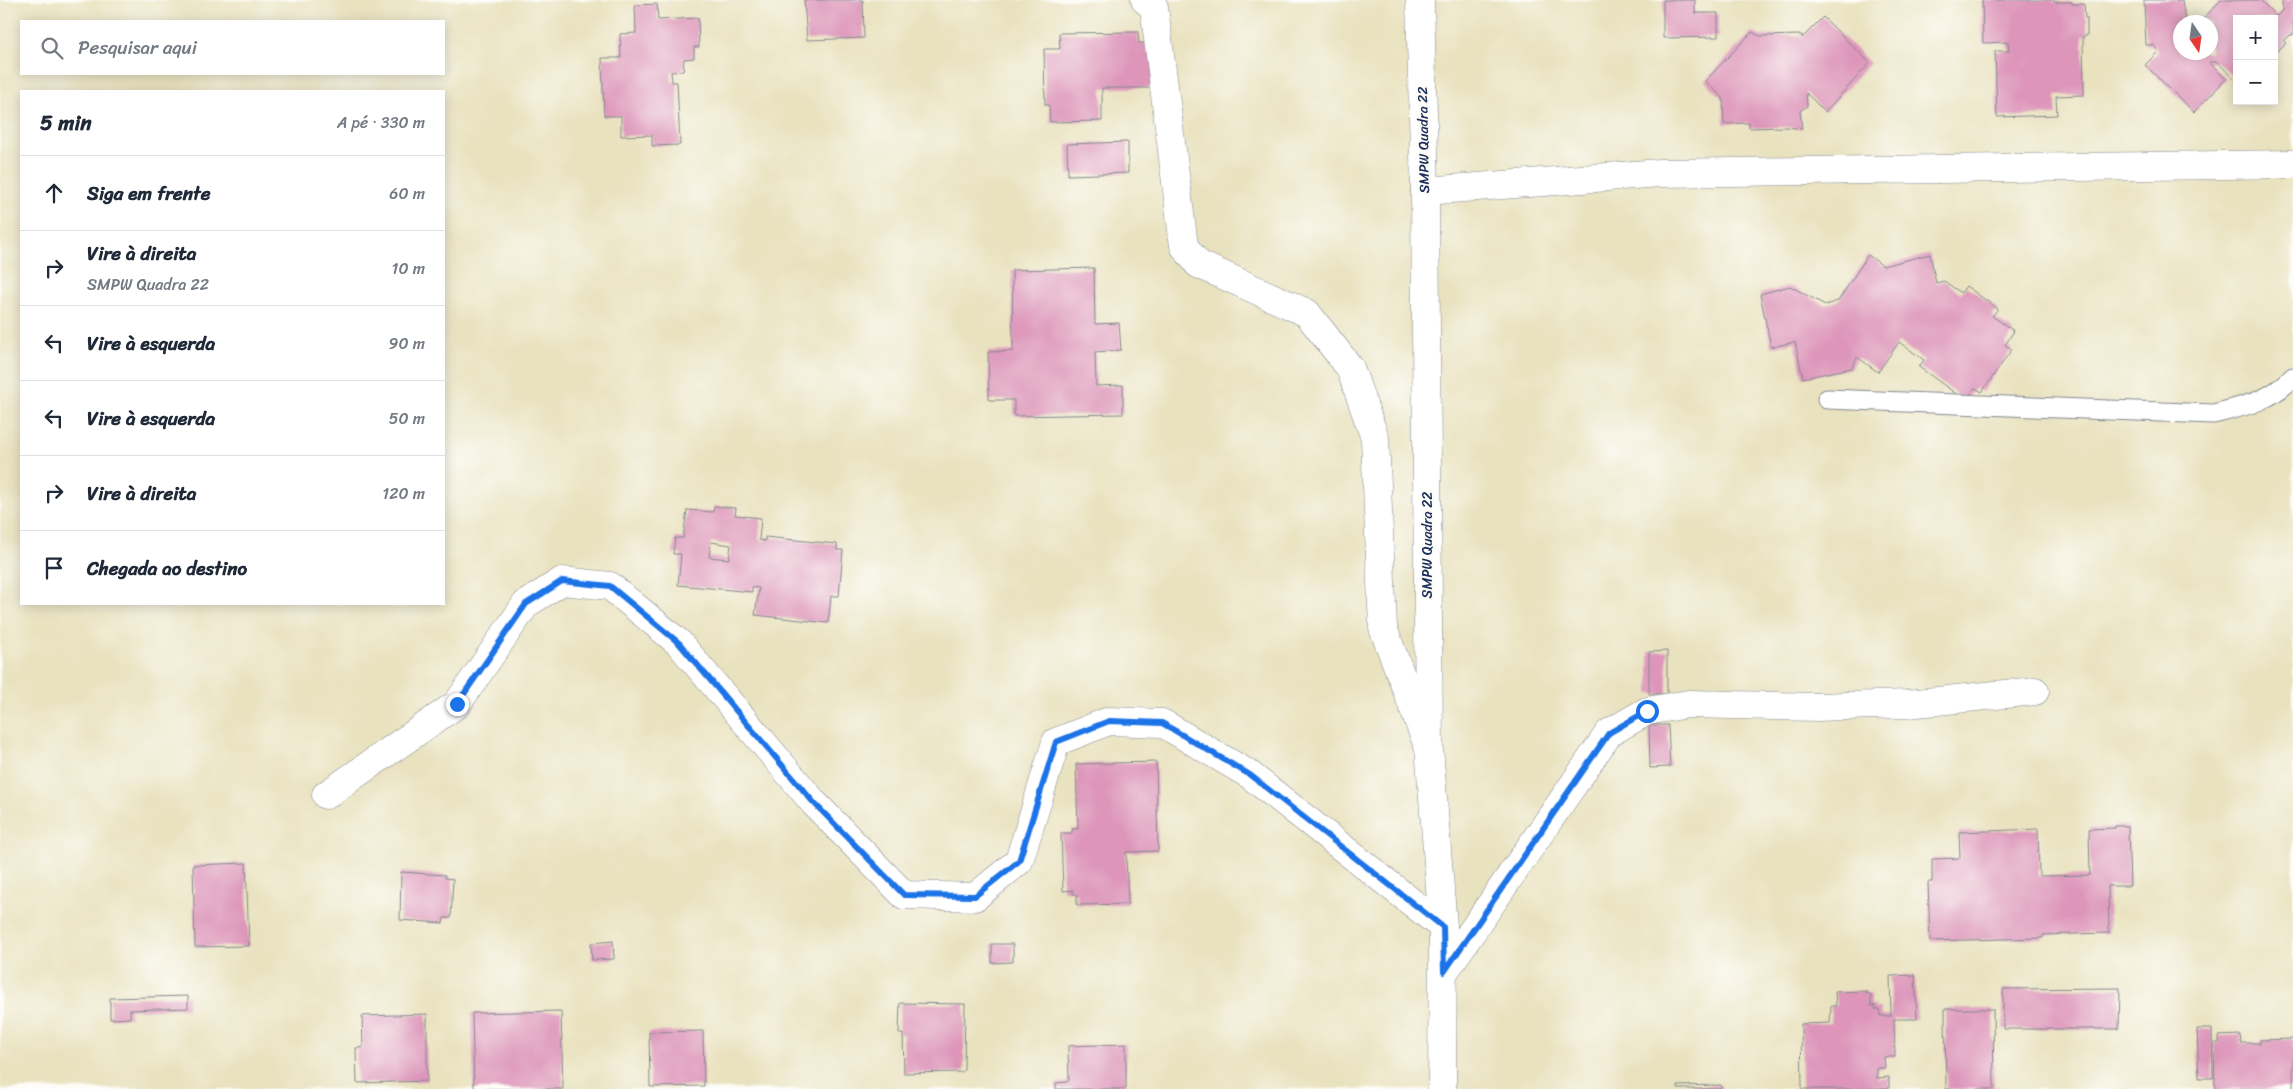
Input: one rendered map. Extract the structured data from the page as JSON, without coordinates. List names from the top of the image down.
{
  "streets": {
    "street": ["SMPW Quadra 22"]
  },
  "north": "bottom",
  "page": {
    "map_buttons": ["+", "−"],
    "search": "Pesquisar aqui",
    "heading": ["5 min", "A pé · 330 m"],
    "list": [
      ["Siga em frente", "60 m"],
      ["Vire à direita", "SMPW Quadra 22", "10 m"],
      ["Vire à esquerda", "90 m"],
      ["Vire à esquerda", "50 m"],
      ["Vire à direita", "120 m"],
      "Chegada ao destino"
    ]
  }
}
